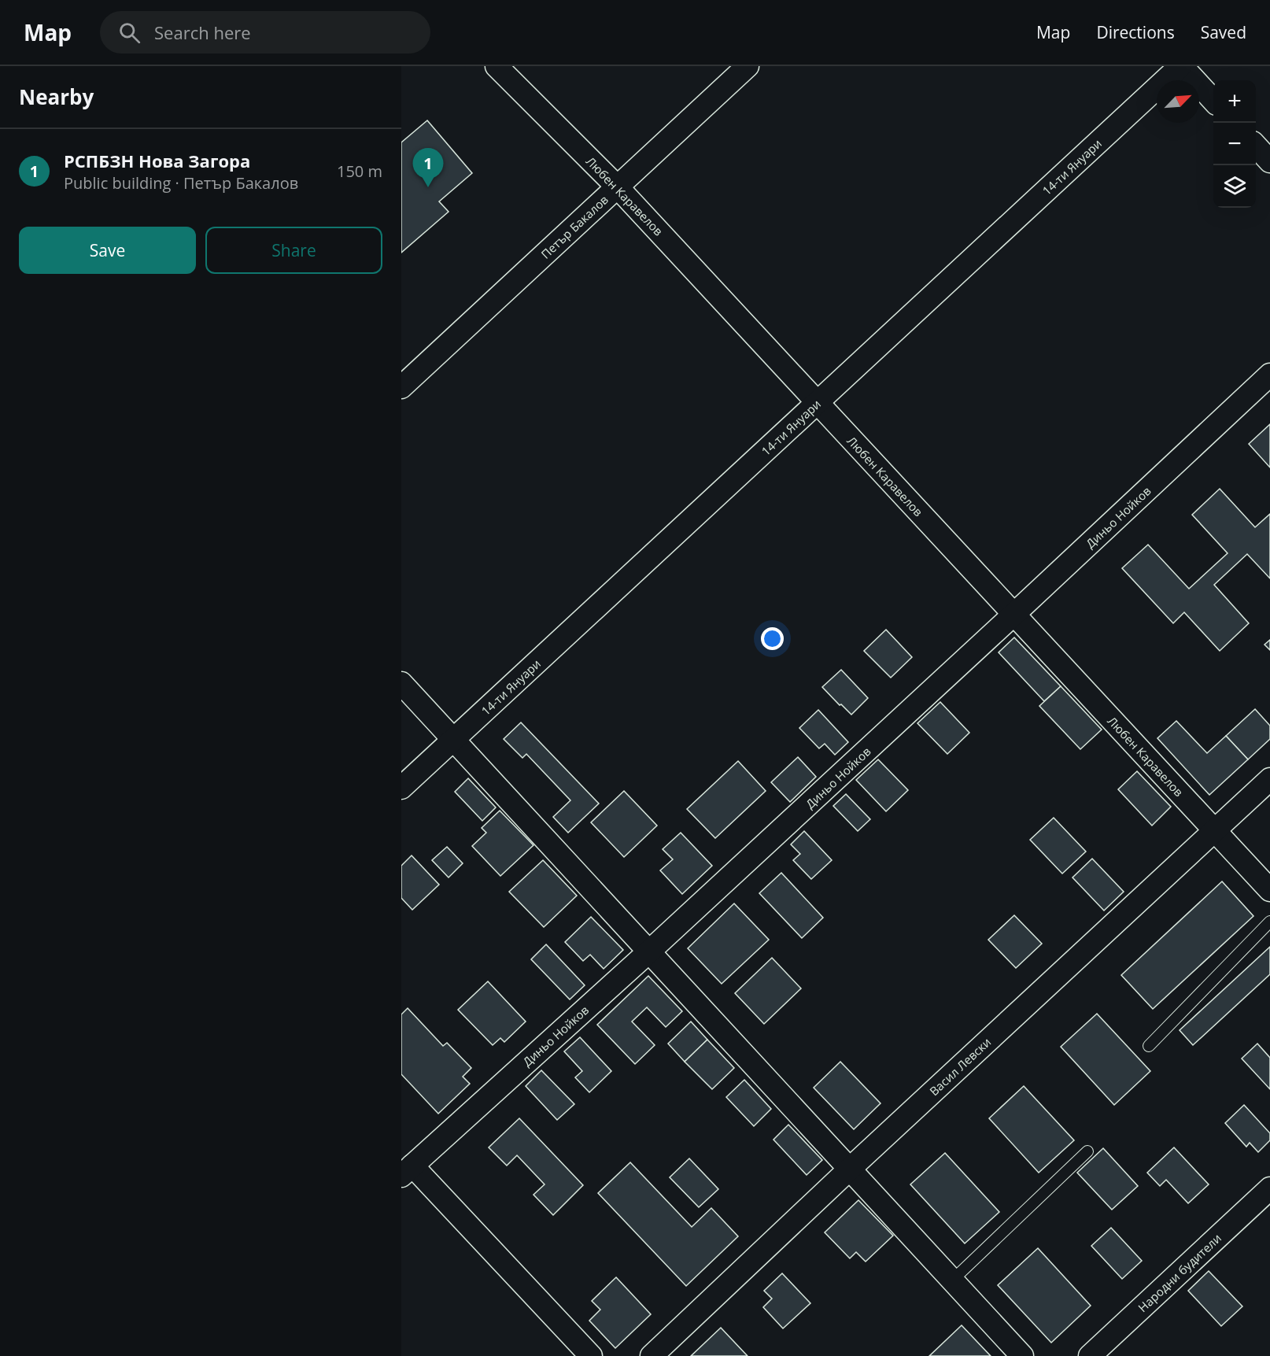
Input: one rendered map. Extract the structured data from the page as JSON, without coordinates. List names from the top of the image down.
{
  "streets": {
    "street": [
      "14-ти Януари",
      "Любен Каравелов",
      "Петър Бакалов",
      "Диньо Нойков",
      "Васил Левски",
      "Народни будители"
    ]
  },
  "crossings": [
    ["14-ти Януари", "Любен Каравелов"],
    ["Любен Каравелов", "Петър Бакалов"],
    ["Любен Каравелов", "Диньо Нойков"],
    ["Любен Каравелов", "Васил Левски"]
  ],
  "north": "top right",
  "page": {
    "header": "Map",
    "search": "Search here",
    "nav": ["Map", "Directions", "Saved"],
    "heading": "Nearby",
    "map_buttons": ["+", "−"],
    "list": [
      {
        "mark": "1",
        "name": "РСПБЗН Нова Загора",
        "note": "Public building · Петър Бакалов",
        "value": "150 m"
      }
    ],
    "pins": "1",
    "buttons": ["Save", "Share"]
  }
}
